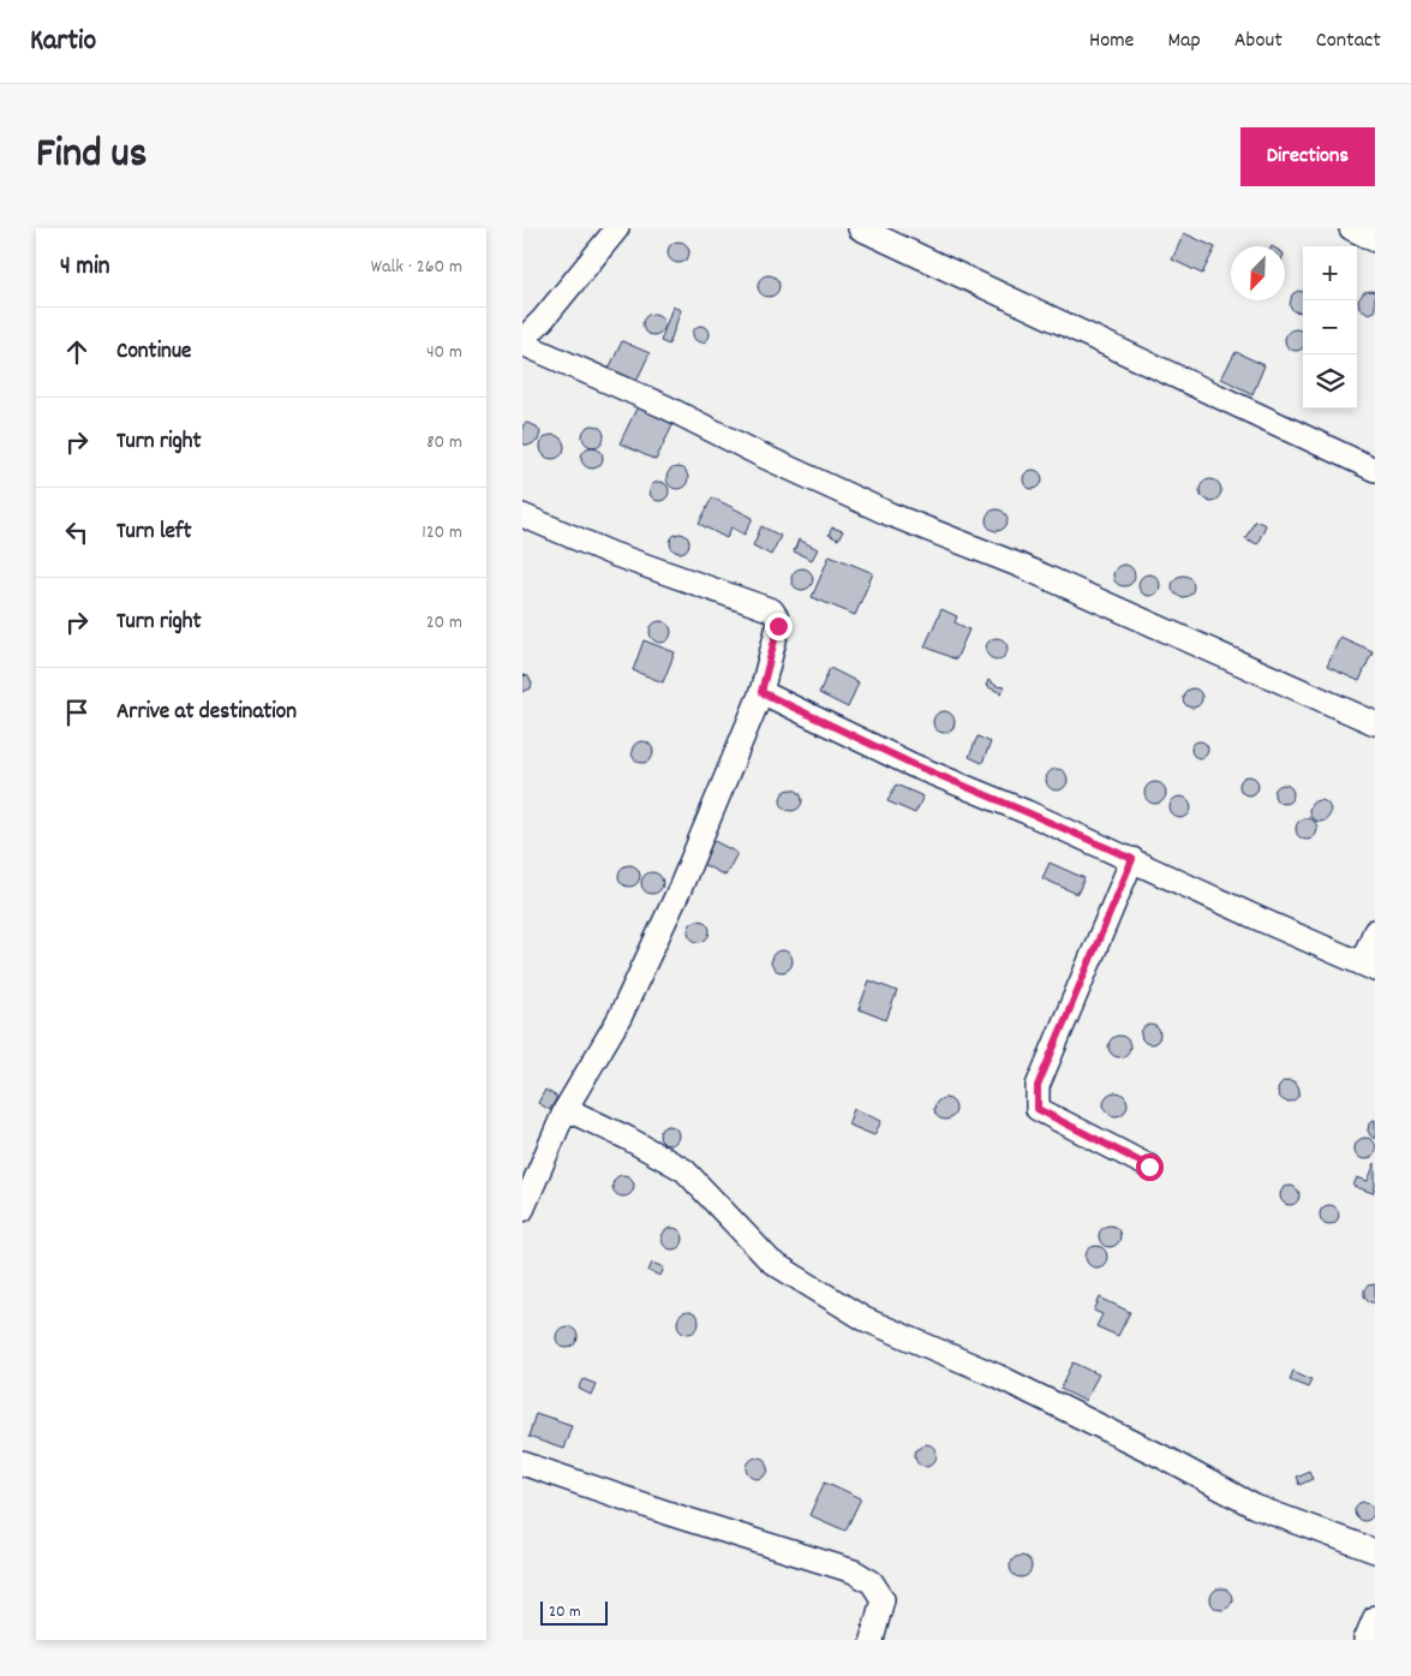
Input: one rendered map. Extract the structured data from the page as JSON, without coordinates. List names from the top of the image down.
{
  "scale_bar": "20 m",
  "north": "bottom left",
  "page": {
    "header": "Kartio",
    "nav": [
      "Home",
      "Map",
      "About",
      "Contact"
    ],
    "title": "Find us",
    "buttons": "Directions",
    "heading": ["4 min", "Walk · 260 m"],
    "map_buttons": ["+", "−"],
    "list": [
      ["Continue", "40 m"],
      ["Turn right", "80 m"],
      ["Turn left", "120 m"],
      ["Turn right", "20 m"],
      "Arrive at destination"
    ],
    "scale": "20 m"
  }
}
